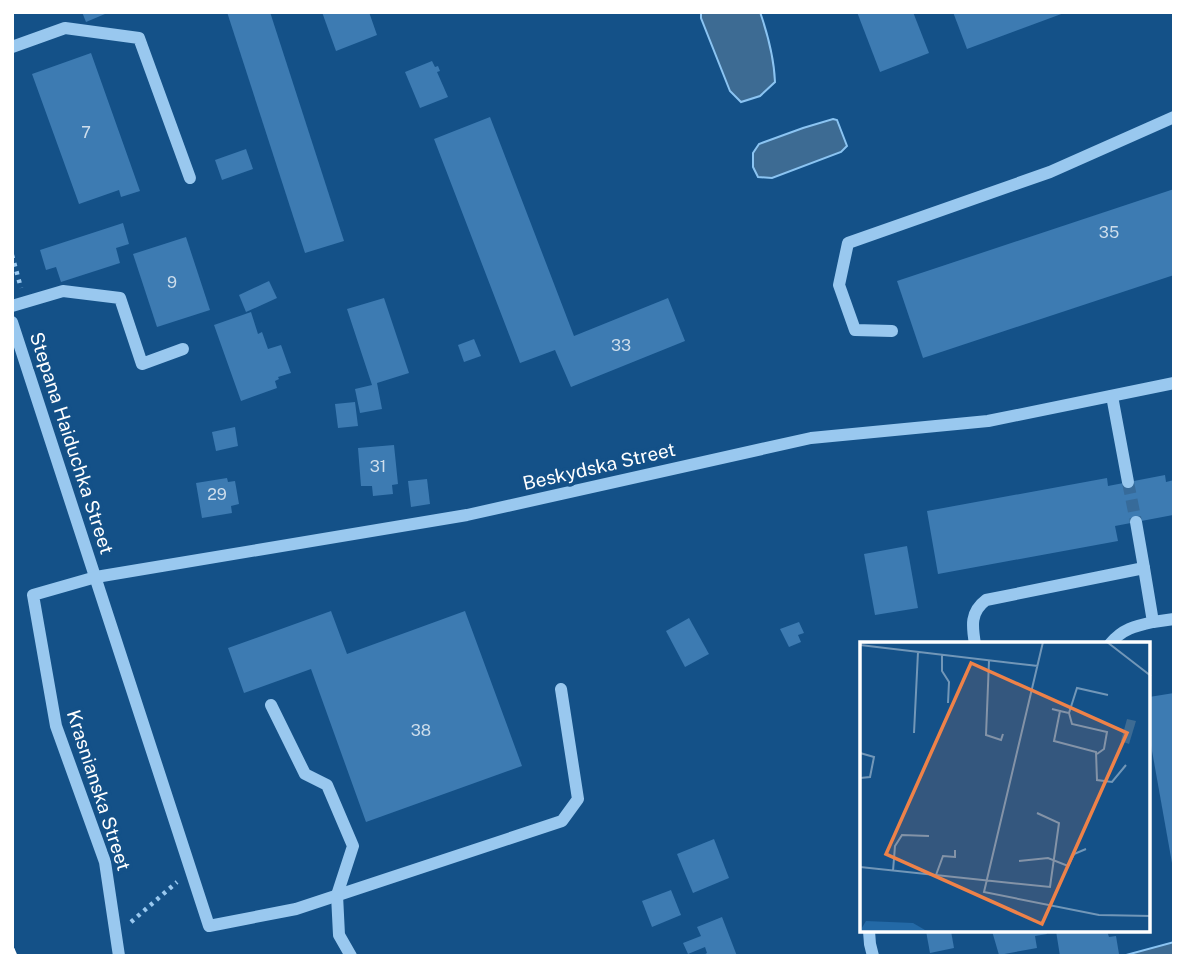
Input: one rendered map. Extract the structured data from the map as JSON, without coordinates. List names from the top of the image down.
{
  "streets": {
    "street": ["Stepana Haiduchka Street", "Beskydska Street", "Krasnianska Street"]
  },
  "crossings": [
    ["Stepana Haiduchka Street", "Beskydska Street"],
    ["Beskydska Street", "Krasnianska Street"]
  ],
  "house_numbers": [
    "7",
    "35",
    "9",
    "33",
    "31",
    "29",
    "38"
  ]
}
